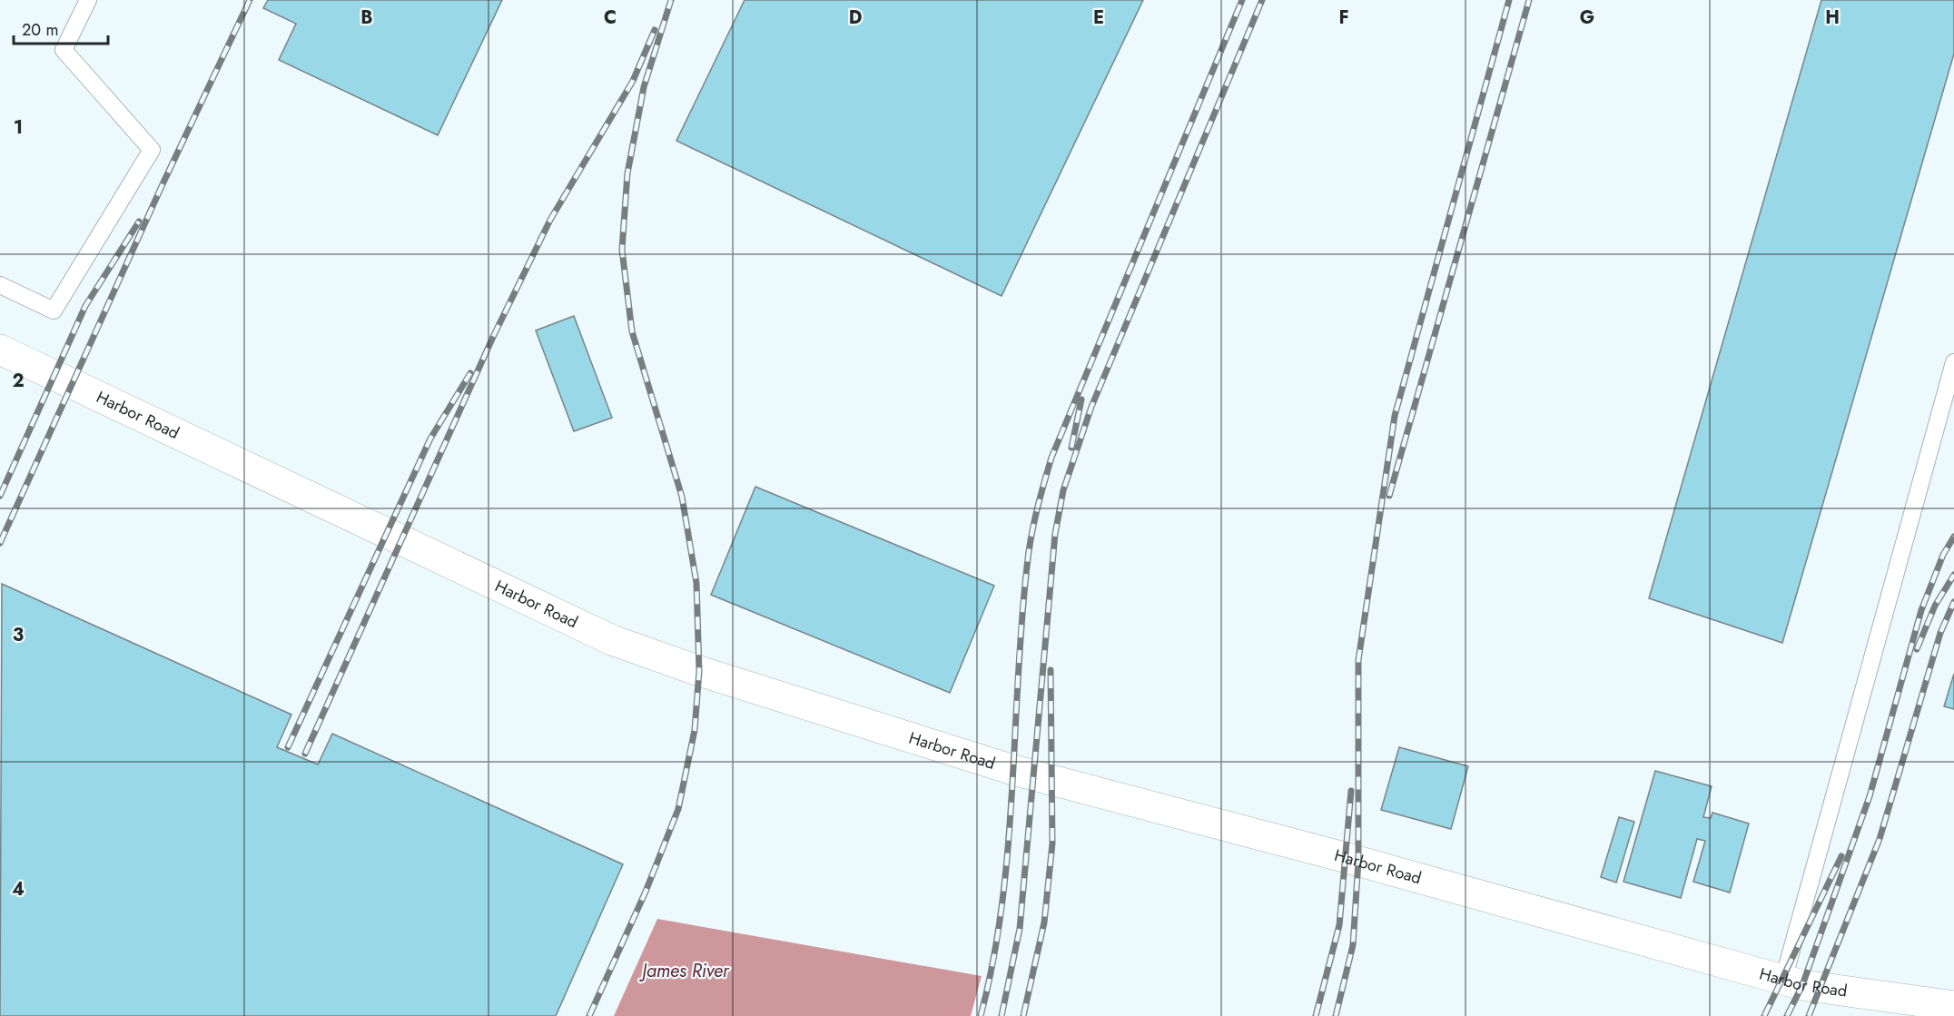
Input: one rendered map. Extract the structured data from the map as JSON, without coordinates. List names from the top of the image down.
{
  "streets": {
    "street": ["Harbor Road"]
  },
  "water": ["James River"],
  "scale_bar": "20 m",
  "grid": {
    "columns": [
      "B",
      "C",
      "D",
      "E",
      "F",
      "G",
      "H"
    ],
    "rows": [
      "1",
      "2",
      "3",
      "4"
    ]
  }
}
